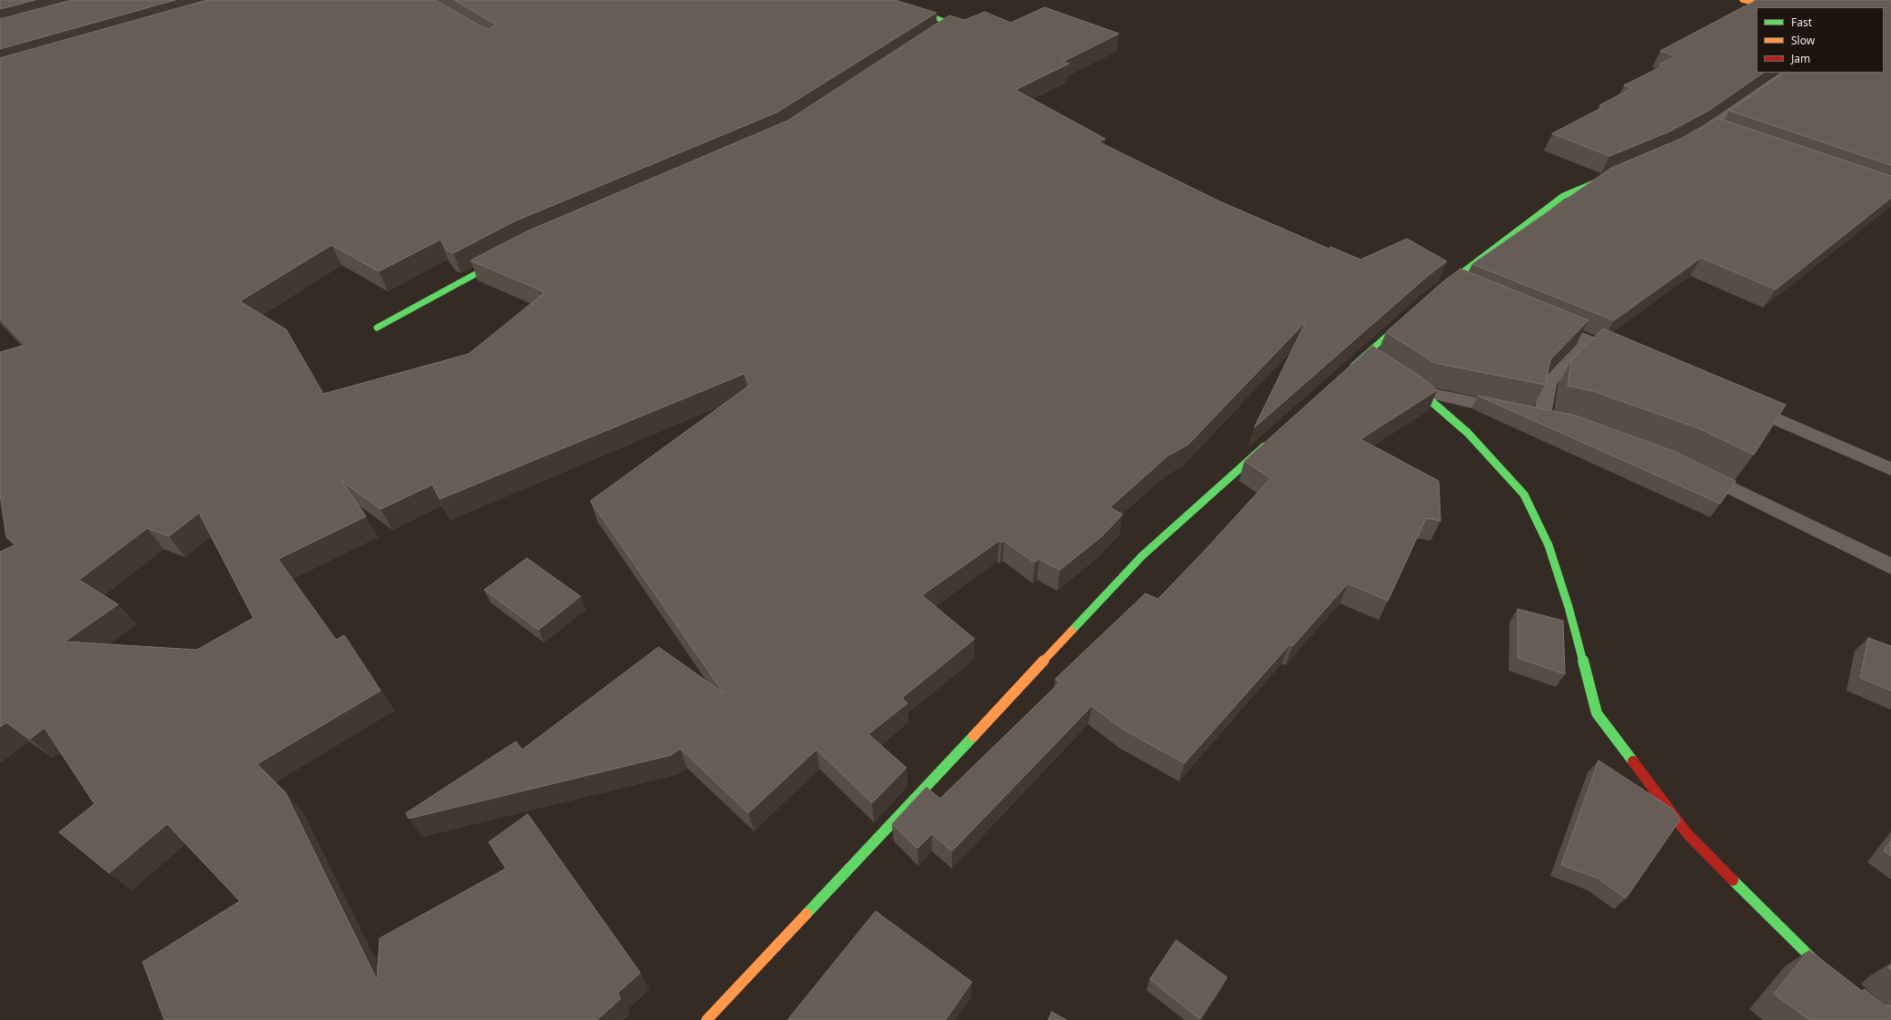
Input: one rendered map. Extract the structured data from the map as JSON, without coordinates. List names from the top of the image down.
{
  "legend": ["Fast", "Slow", "Jam"]
}
